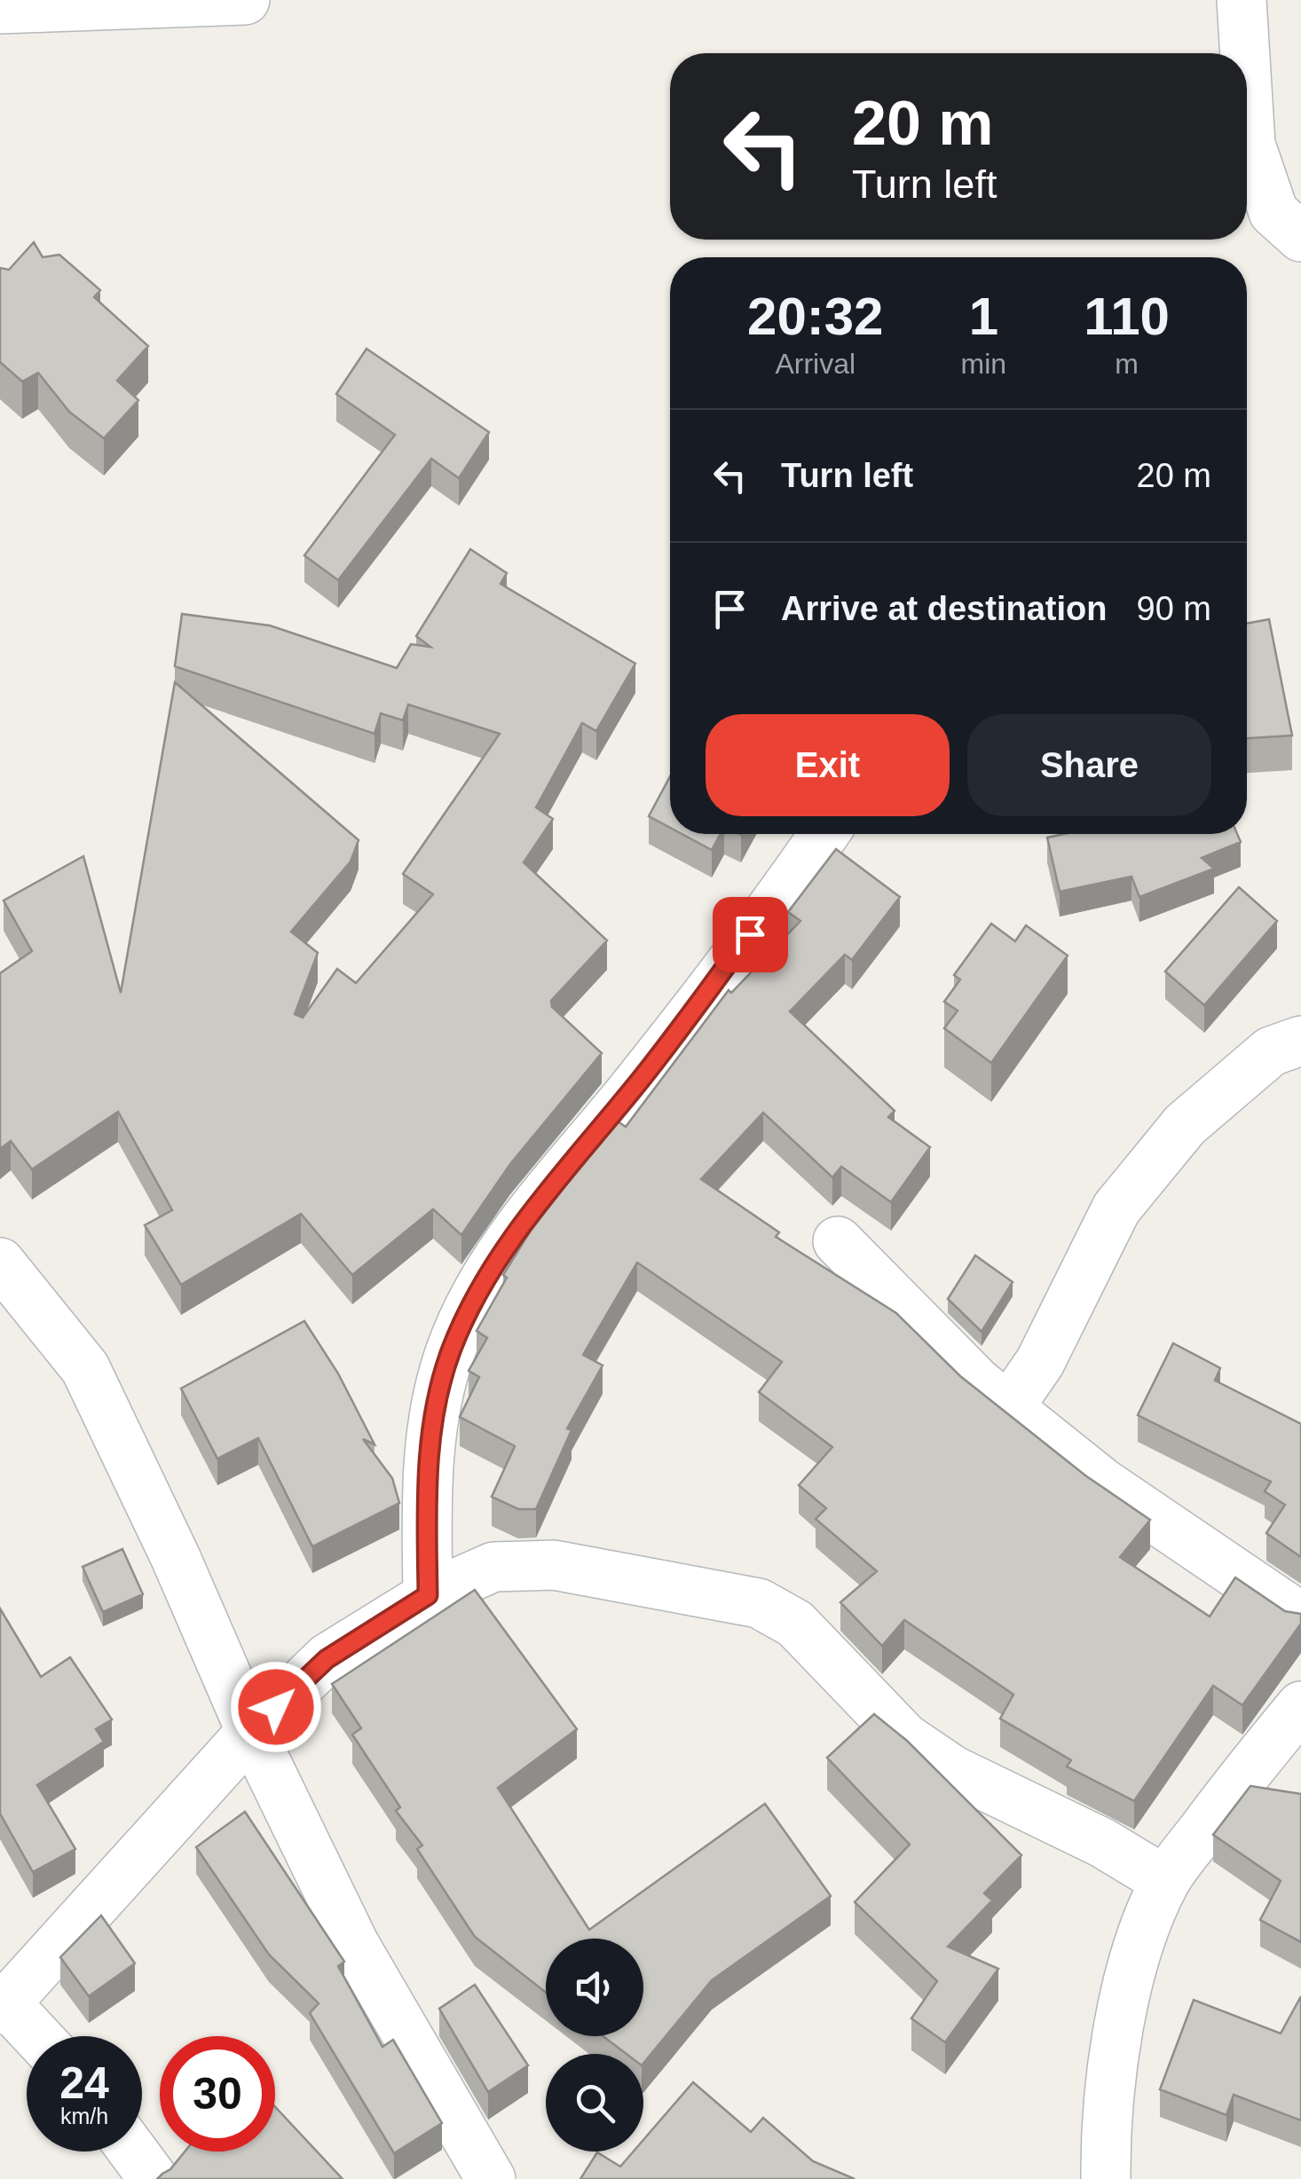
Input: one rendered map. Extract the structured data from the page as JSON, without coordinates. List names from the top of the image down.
{
  "page": {
    "turn": ["20 m", "Turn left"],
    "eta": [
      "20:32",
      "Arrival",
      "1",
      "min",
      "110",
      "m"
    ],
    "list": [
      {
        "name": "Turn left",
        "value": "20 m"
      },
      {
        "name": "Arrive at destination",
        "value": "90 m"
      }
    ],
    "buttons": ["Exit", "Share"],
    "speed": "24 km/h",
    "limit": "30"
  }
}
